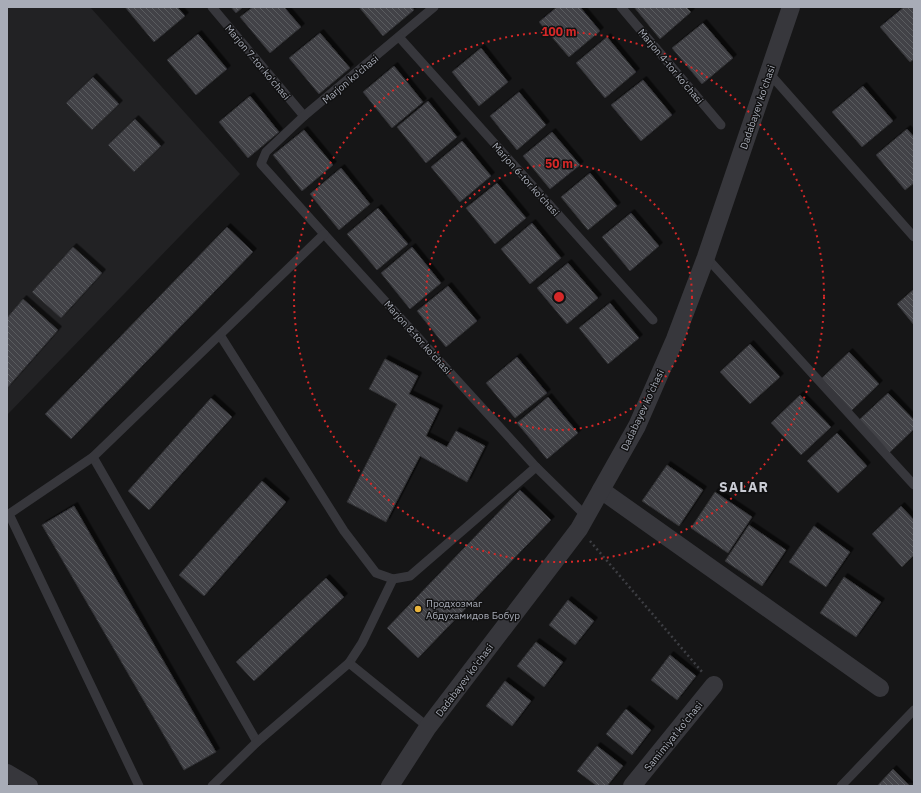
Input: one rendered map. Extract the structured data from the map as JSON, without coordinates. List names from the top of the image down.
{
  "streets": {
    "street": ["Dadabayev ko'chasi", "Samimiyat ko'chasi"],
    "lane": [
      "Marjon 7-tor ko'chasi",
      "Marjon 4-tor ko'chasi",
      "Marjon ko'chasi",
      "Marjon 6-tor ko'chasi",
      "Marjon 8-tor ko'chasi"
    ]
  },
  "crossings": [
    ["Marjon 7-tor ko'chasi", "Marjon ko'chasi"],
    ["Marjon ko'chasi", "Marjon 6-tor ko'chasi"],
    ["Marjon ko'chasi", "Marjon 8-tor ko'chasi"],
    ["Dadabayev ko'chasi", "Marjon 8-tor ko'chasi"]
  ],
  "districts": ["SALAR"],
  "places": ["Продхозмаг Абдухамидов Бобур"],
  "rings": ["100 m", "50 m"]
}
